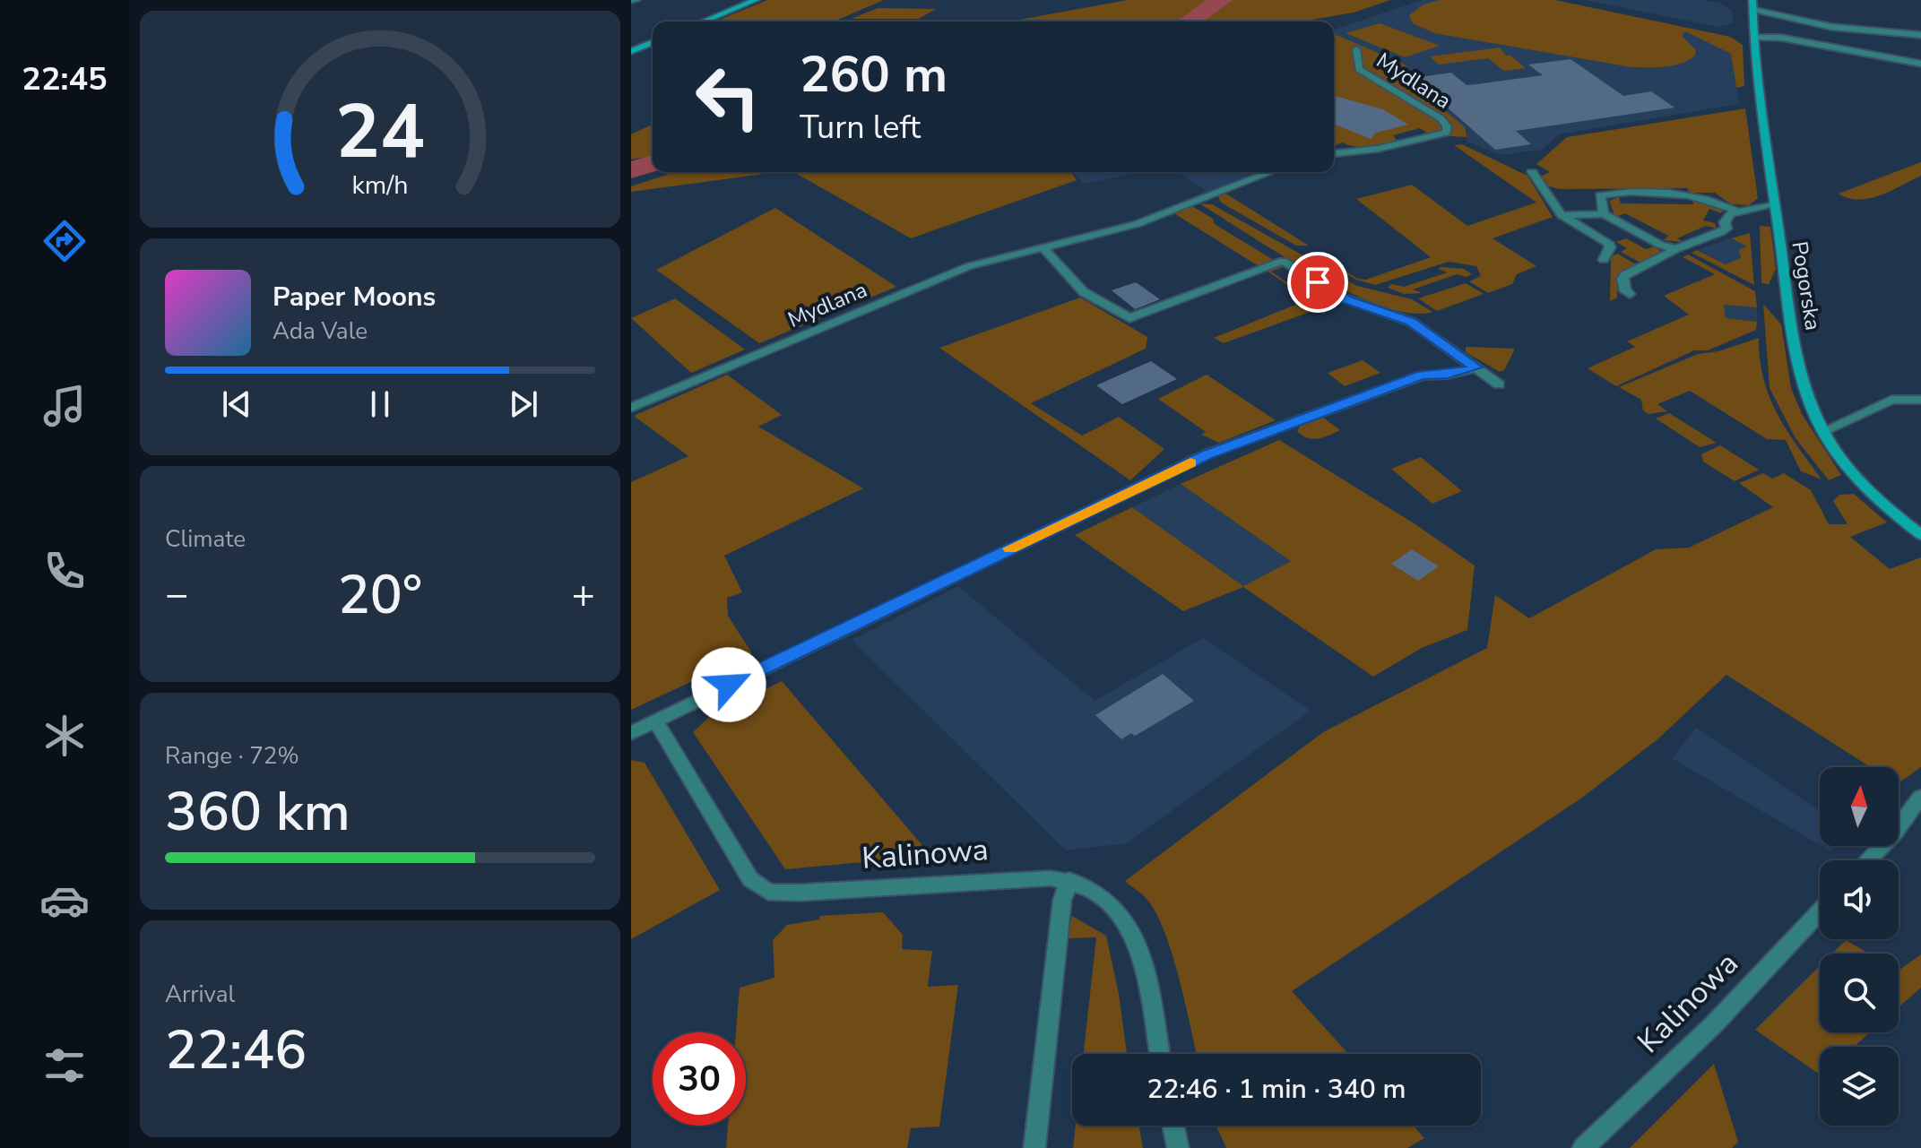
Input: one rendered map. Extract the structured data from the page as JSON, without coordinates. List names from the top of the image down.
{
  "streets": {
    "street": ["Mydlana", "Pogorska", "Kalinowa"]
  },
  "north": "top",
  "page": {
    "tabs": "22:45",
    "turn": ["260 m", "Turn left"],
    "song": ["Paper Moons", "Ada Vale"],
    "tile": [
      "Climate",
      ["Range · 72%", "360 km"],
      ["Arrival", "22:46"]
    ],
    "heat": ["−", "20°", "+"],
    "limit": "30",
    "trip": "22:46 · 1 min · 340 m",
    "gauge": ["24", "km/h"]
  }
}
